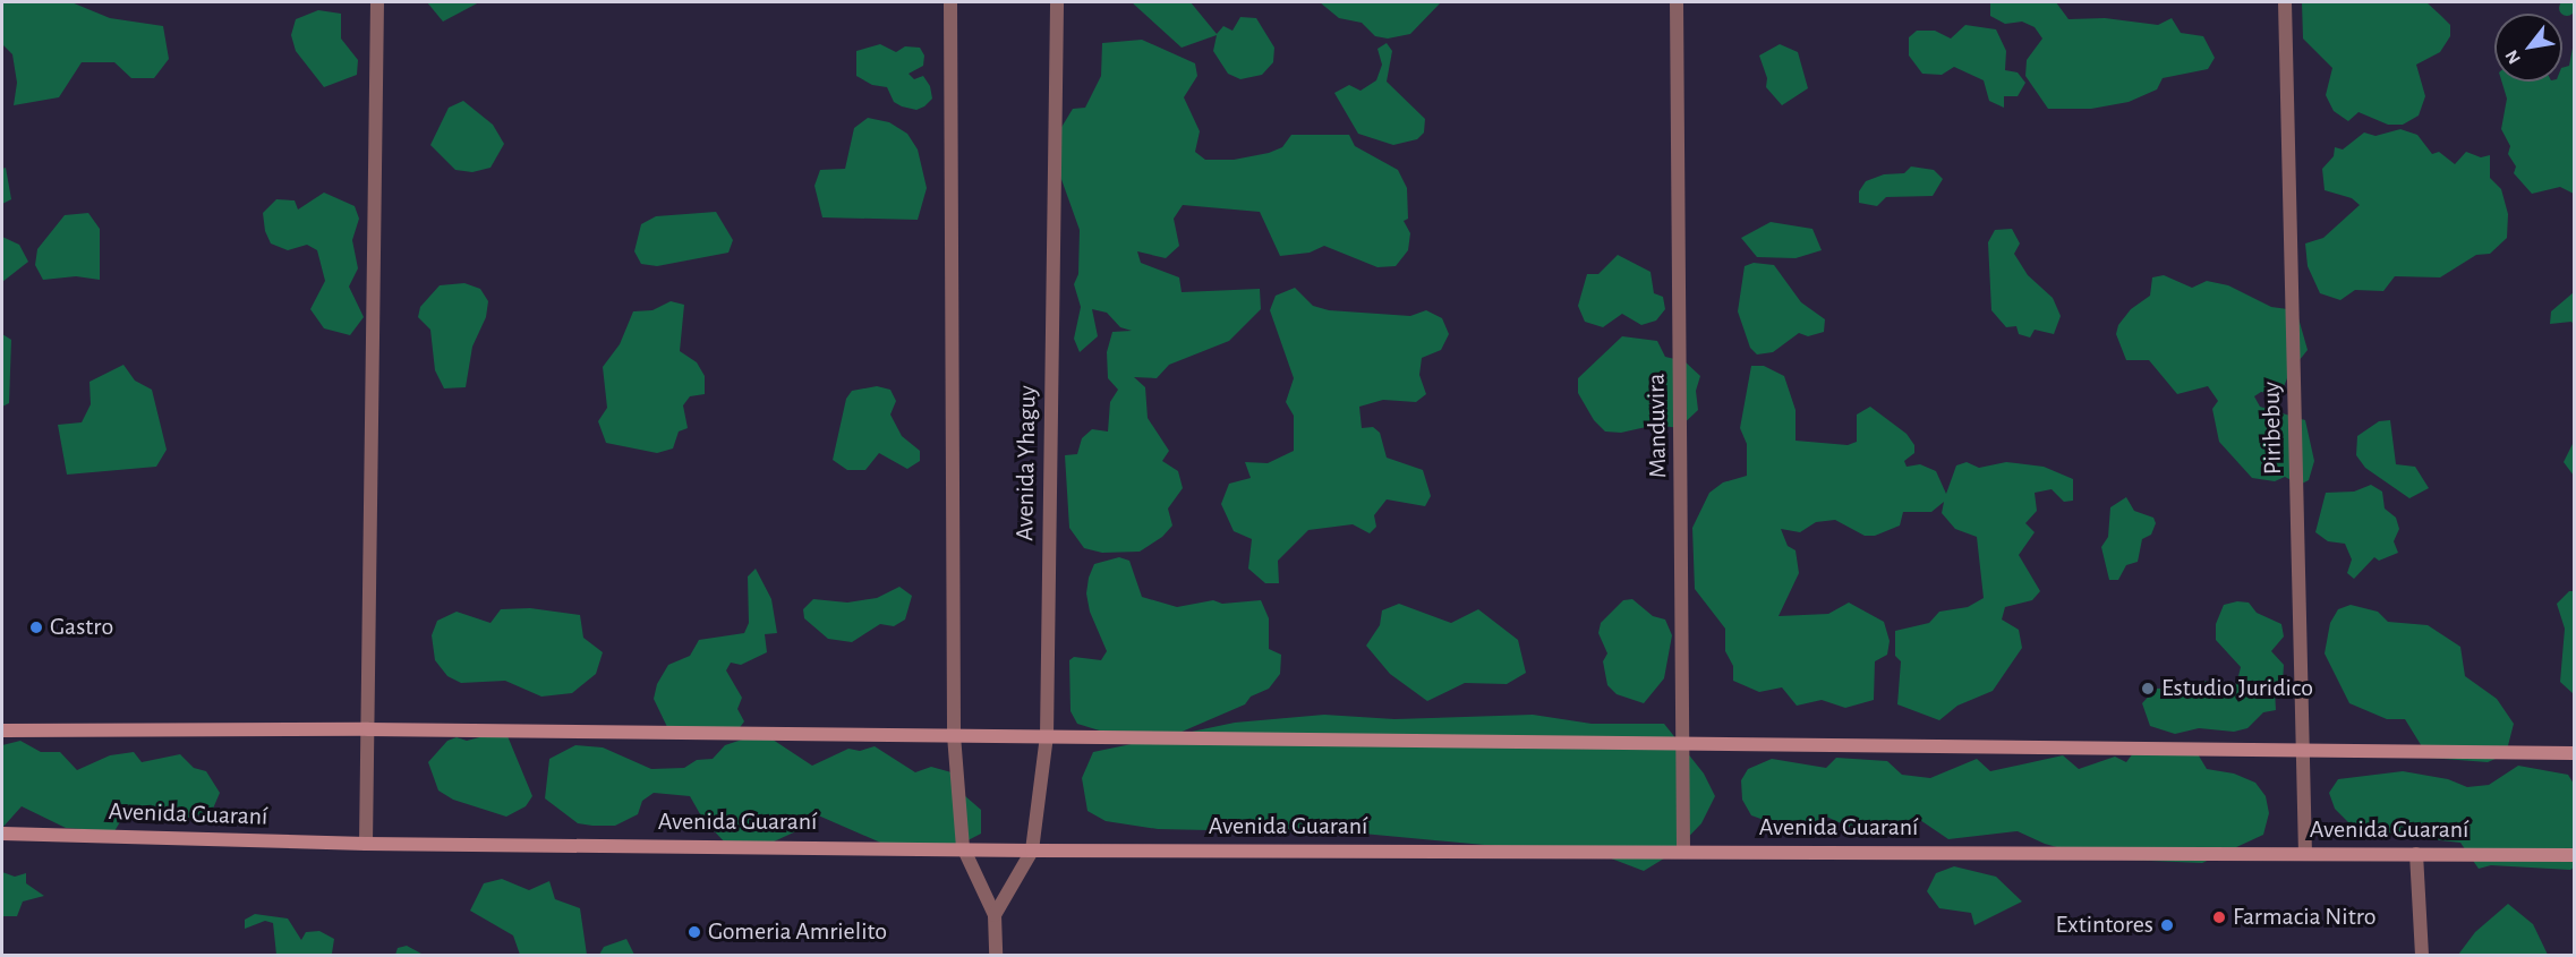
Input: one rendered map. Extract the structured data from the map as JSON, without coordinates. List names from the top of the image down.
{
  "streets": {
    "main road": ["Avenida Guaraní"],
    "street": ["Manduvira", "Piribebuy", "Avenida Yhaguy"]
  },
  "crossings": [
    ["Manduvira", "Avenida Guaraní"],
    ["Piribebuy", "Avenida Guaraní"],
    ["Avenida Yhaguy", "Avenida Guaraní"]
  ],
  "places": [
    "Gastro",
    "Estudio Juridico",
    "Farmacia Nitro",
    "Extintores",
    "Gomeria Amrielito"
  ],
  "north": "bottom left"
}
